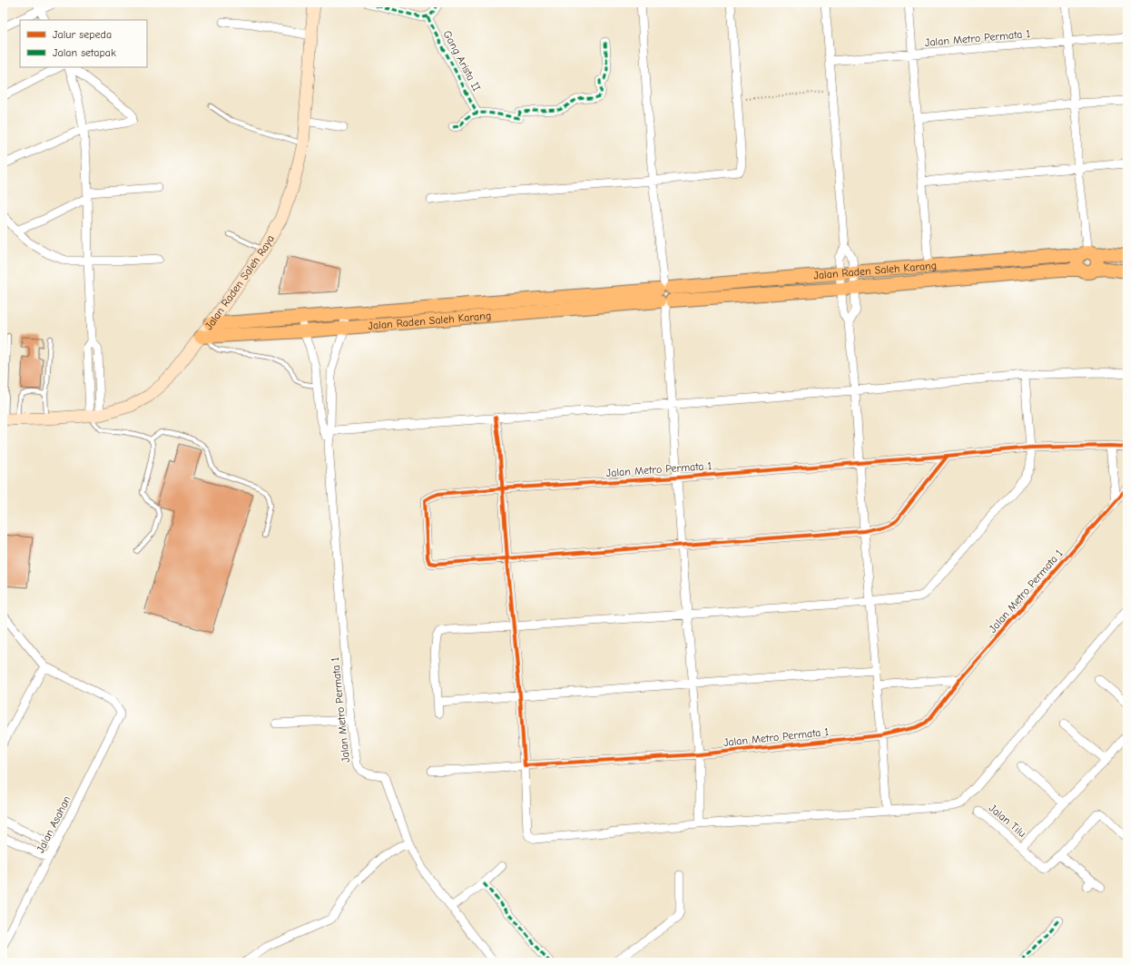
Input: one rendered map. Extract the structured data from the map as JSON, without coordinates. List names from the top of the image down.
{
  "streets": {
    "main road": ["Jalan Raden Saleh Karang", "Jalan Raden Saleh Raya"],
    "street": [
      "Jalan Metro Permata 1",
      "Gang Arista II",
      "Jalan Tilu",
      "Jalan Asahan"
    ]
  },
  "crossings": [
    ["Jalan Metro Permata 1", "Jalan Raden Saleh Karang"],
    ["Jalan Raden Saleh Karang", "Jalan Raden Saleh Raya"]
  ],
  "legend": ["Jalur sepeda", "Jalan setapak"]
}
